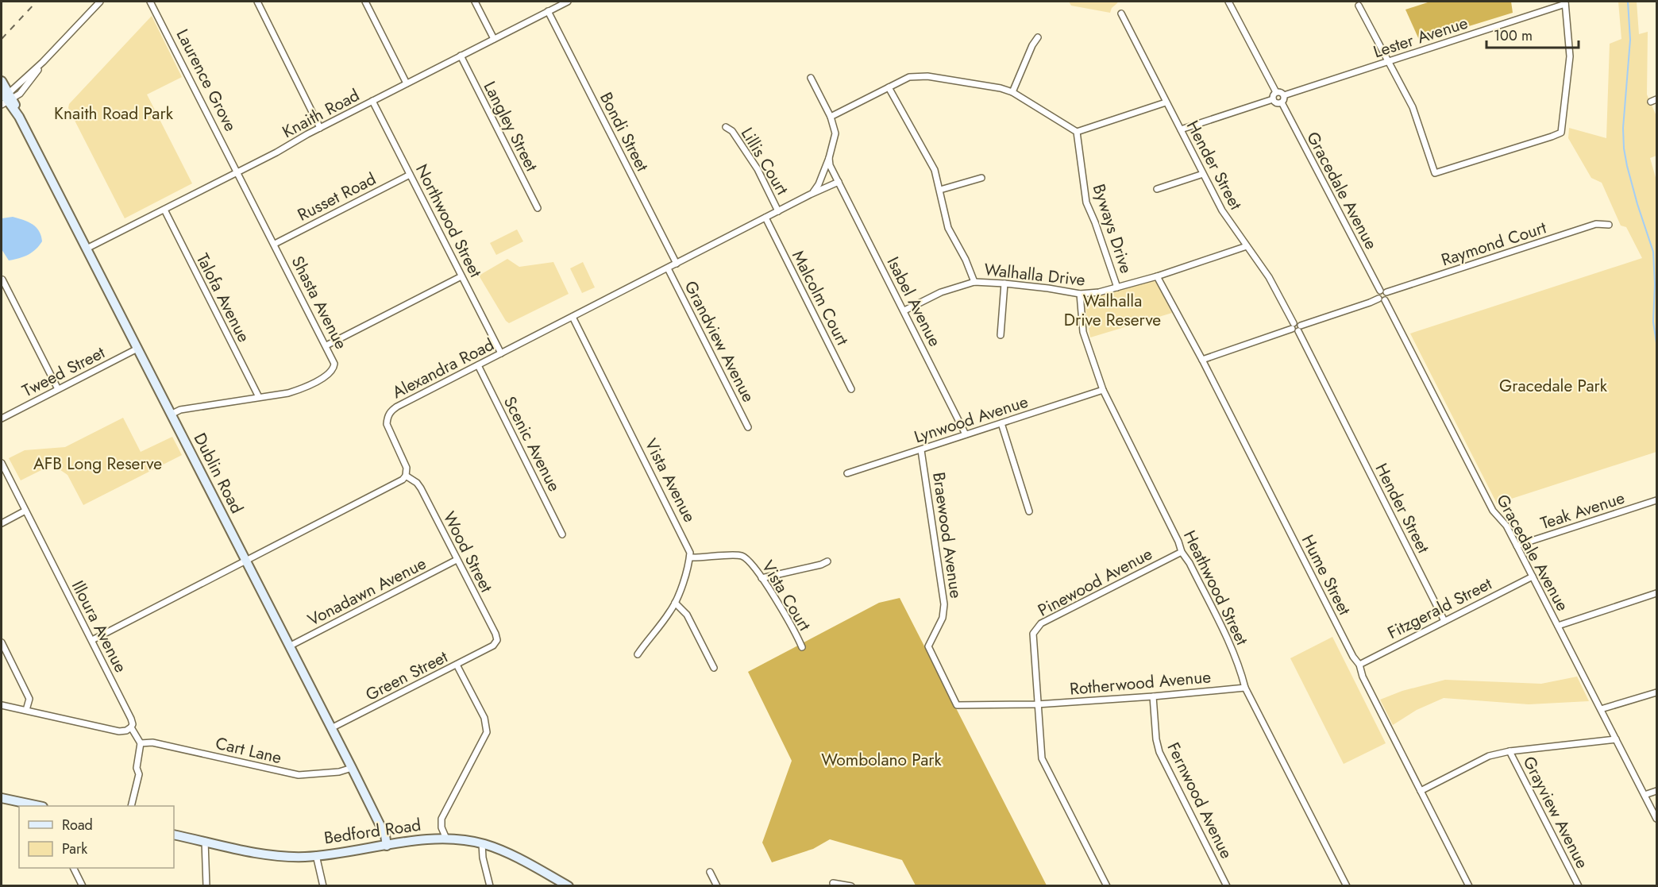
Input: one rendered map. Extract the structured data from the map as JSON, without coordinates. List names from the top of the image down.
{
  "streets": {
    "main road": ["Dublin Road", "Bedford Road"],
    "street": [
      "Lester Avenue",
      "Laurence Grove",
      "Knaith Road",
      "Langley Street",
      "Bondi Street",
      "Lillis Court",
      "Hender Street",
      "Gracedale Avenue",
      "Russet Road",
      "Northwood Street",
      "Byways Drive",
      "Raymond Court",
      "Walhalla Drive",
      "Talofa Avenue",
      "Malcolm Court",
      "Isabel Avenue",
      "Shasta Avenue",
      "Grandview Avenue",
      "Alexandra Road",
      "Tweed Street",
      "Lynwood Avenue",
      "Scenic Avenue",
      "Vista Avenue",
      "Teak Avenue",
      "Braewood Avenue",
      "Wood Street",
      "Hume Street",
      "Pinewood Avenue",
      "Heathwood Street",
      "Vonadawn Avenue",
      "Vista Court",
      "Fitzgerald Street",
      "Illoura Avenue",
      "Green Street",
      "Rotherwood Avenue",
      "Cart Lane",
      "Fernwood Avenue",
      "Grayview Avenue"
    ]
  },
  "crossings": [
    ["Lester Avenue", "Gracedale Avenue"],
    ["Laurence Grove", "Knaith Road"],
    ["Laurence Grove", "Shasta Avenue"],
    ["Knaith Road", "Langley Street"],
    ["Knaith Road", "Bondi Street"],
    ["Knaith Road", "Northwood Street"],
    ["Knaith Road", "Talofa Avenue"],
    ["Knaith Road", "Shasta Avenue"],
    ["Knaith Road", "Dublin Road"],
    ["Bondi Street", "Alexandra Road"],
    ["Lillis Court", "Alexandra Road"],
    ["Hender Street", "Walhalla Drive"],
    ["Hender Street", "Fitzgerald Street"],
    ["Gracedale Avenue", "Raymond Court"],
    ["Gracedale Avenue", "Teak Avenue"],
    ["Gracedale Avenue", "Fitzgerald Street"],
    ["Russet Road", "Northwood Street"],
    ["Russet Road", "Shasta Avenue"],
    ["Northwood Street", "Alexandra Road"],
    ["Byways Drive", "Walhalla Drive"],
    ["Walhalla Drive", "Isabel Avenue"],
    ["Walhalla Drive", "Hume Street"],
    ["Walhalla Drive", "Heathwood Street"],
    ["Talofa Avenue", "Shasta Avenue"],
    ["Malcolm Court", "Alexandra Road"],
    ["Isabel Avenue", "Alexandra Road"],
    ["Isabel Avenue", "Lynwood Avenue"],
    ["Shasta Avenue", "Dublin Road"],
    ["Grandview Avenue", "Alexandra Road"],
    ["Alexandra Road", "Scenic Avenue"],
    ["Alexandra Road", "Vista Avenue"],
    ["Alexandra Road", "Wood Street"],
    ["Tweed Street", "Dublin Road"],
    ["Lynwood Avenue", "Braewood Avenue"],
    ["Lynwood Avenue", "Heathwood Street"],
    ["Dublin Road", "Vonadawn Avenue"],
    ["Dublin Road", "Green Street"],
    ["Dublin Road", "Cart Lane"],
    ["Dublin Road", "Bedford Road"],
    ["Vista Avenue", "Vista Court"],
    ["Braewood Avenue", "Pinewood Avenue"],
    ["Braewood Avenue", "Rotherwood Avenue"],
    ["Wood Street", "Vonadawn Avenue"],
    ["Wood Street", "Green Street"],
    ["Hume Street", "Fitzgerald Street"],
    ["Pinewood Avenue", "Heathwood Street"],
    ["Pinewood Avenue", "Rotherwood Avenue"],
    ["Heathwood Street", "Rotherwood Avenue"],
    ["Illoura Avenue", "Cart Lane"],
    ["Rotherwood Avenue", "Fernwood Avenue"]
  ],
  "parks": [
    "Knaith Road Park",
    "Walhalla Drive Reserve",
    "Gracedale Park",
    "AFB Long Reserve",
    "Wombolano Park"
  ],
  "legend": ["Road", "Park"],
  "scale_bar": "100 m"
}
